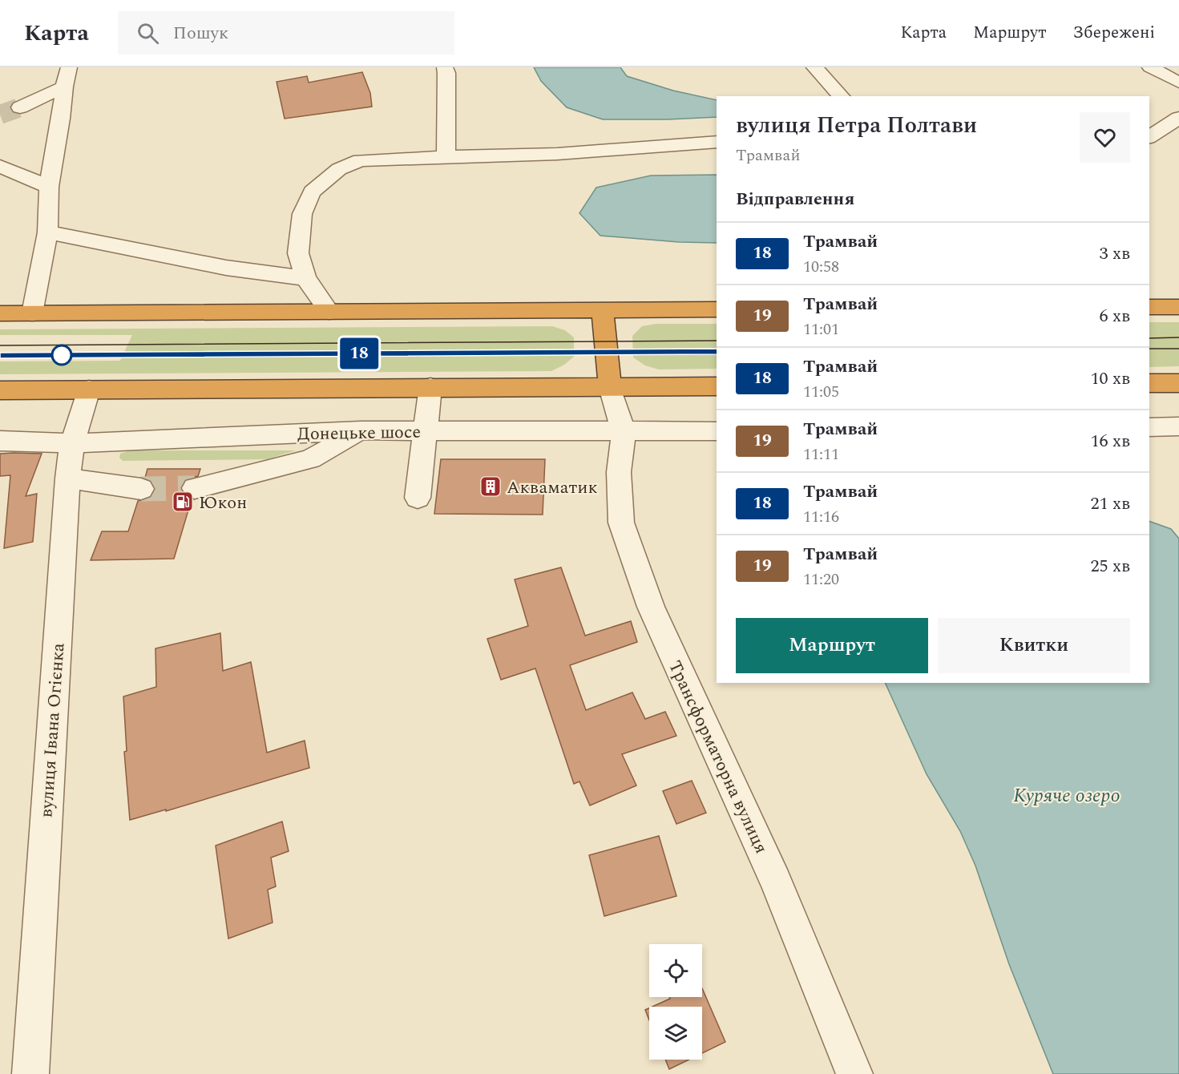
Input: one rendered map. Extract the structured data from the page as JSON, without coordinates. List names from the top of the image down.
{
  "streets": {
    "street": ["Донецьке шосе", "вулиця Івана Огієнка", "Трансформаторна вулиця"]
  },
  "crossings": [
    ["Донецьке шосе", "вулиця Івана Огієнка"],
    ["Донецьке шосе", "Трансформаторна вулиця"]
  ],
  "water": ["Куряче озеро"],
  "places": {
    "building": ["Акваматик"],
    "fuel station": ["Юкон"]
  },
  "lines": ["tram line 18"],
  "page": {
    "header": "Карта",
    "search": "Пошук",
    "nav": ["Карта", "Маршрут", "Збережені"],
    "on_map": "18",
    "heading": [
      ["вулиця Петра Полтави", "Трамвай"],
      "Відправлення"
    ],
    "list": [
      {
        "mark": "18",
        "name": "Трамвай",
        "note": "10:58",
        "value": "3 хв"
      },
      {
        "mark": "19",
        "name": "Трамвай",
        "note": "11:01",
        "value": "6 хв"
      },
      {
        "mark": "18",
        "name": "Трамвай",
        "note": "11:05",
        "value": "10 хв"
      },
      {
        "mark": "19",
        "name": "Трамвай",
        "note": "11:11",
        "value": "16 хв"
      },
      {
        "mark": "18",
        "name": "Трамвай",
        "note": "11:16",
        "value": "21 хв"
      },
      {
        "mark": "19",
        "name": "Трамвай",
        "note": "11:20",
        "value": "25 хв"
      }
    ],
    "buttons": ["Маршрут", "Квитки"]
  }
}
